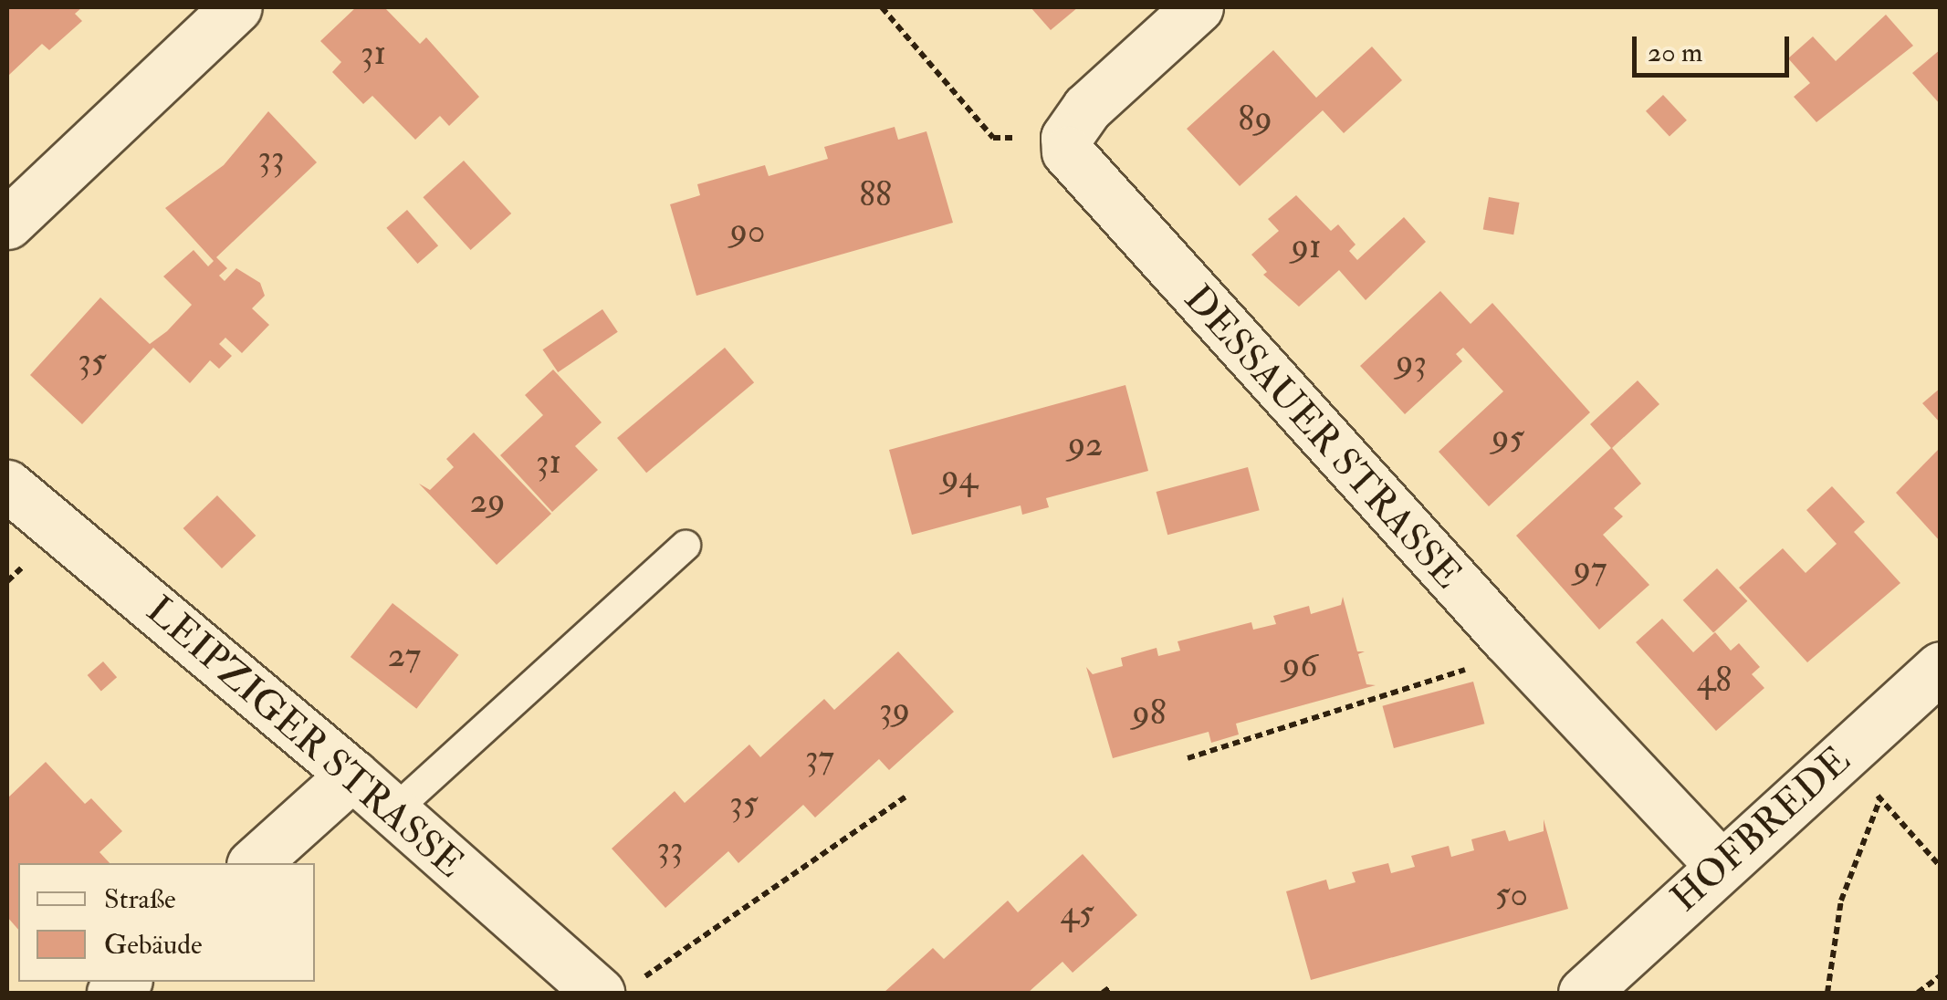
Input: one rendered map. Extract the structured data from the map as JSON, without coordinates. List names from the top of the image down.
{
  "streets": {
    "street": ["DESSAUER STRASSE", "LEIPZIGER STRASSE", "HOFBREDE"]
  },
  "crossings": [
    ["DESSAUER STRASSE", "HOFBREDE"]
  ],
  "house_numbers": [
    "31",
    "89",
    "33",
    "88",
    "90",
    "91",
    "35",
    "93",
    "95",
    "92",
    "31",
    "94",
    "29",
    "97",
    "27",
    "96",
    "48",
    "39",
    "98",
    "37",
    "35",
    "33",
    "50",
    "45"
  ],
  "legend": ["Straße", "Gebäude"],
  "scale_bar": "20 m"
}
